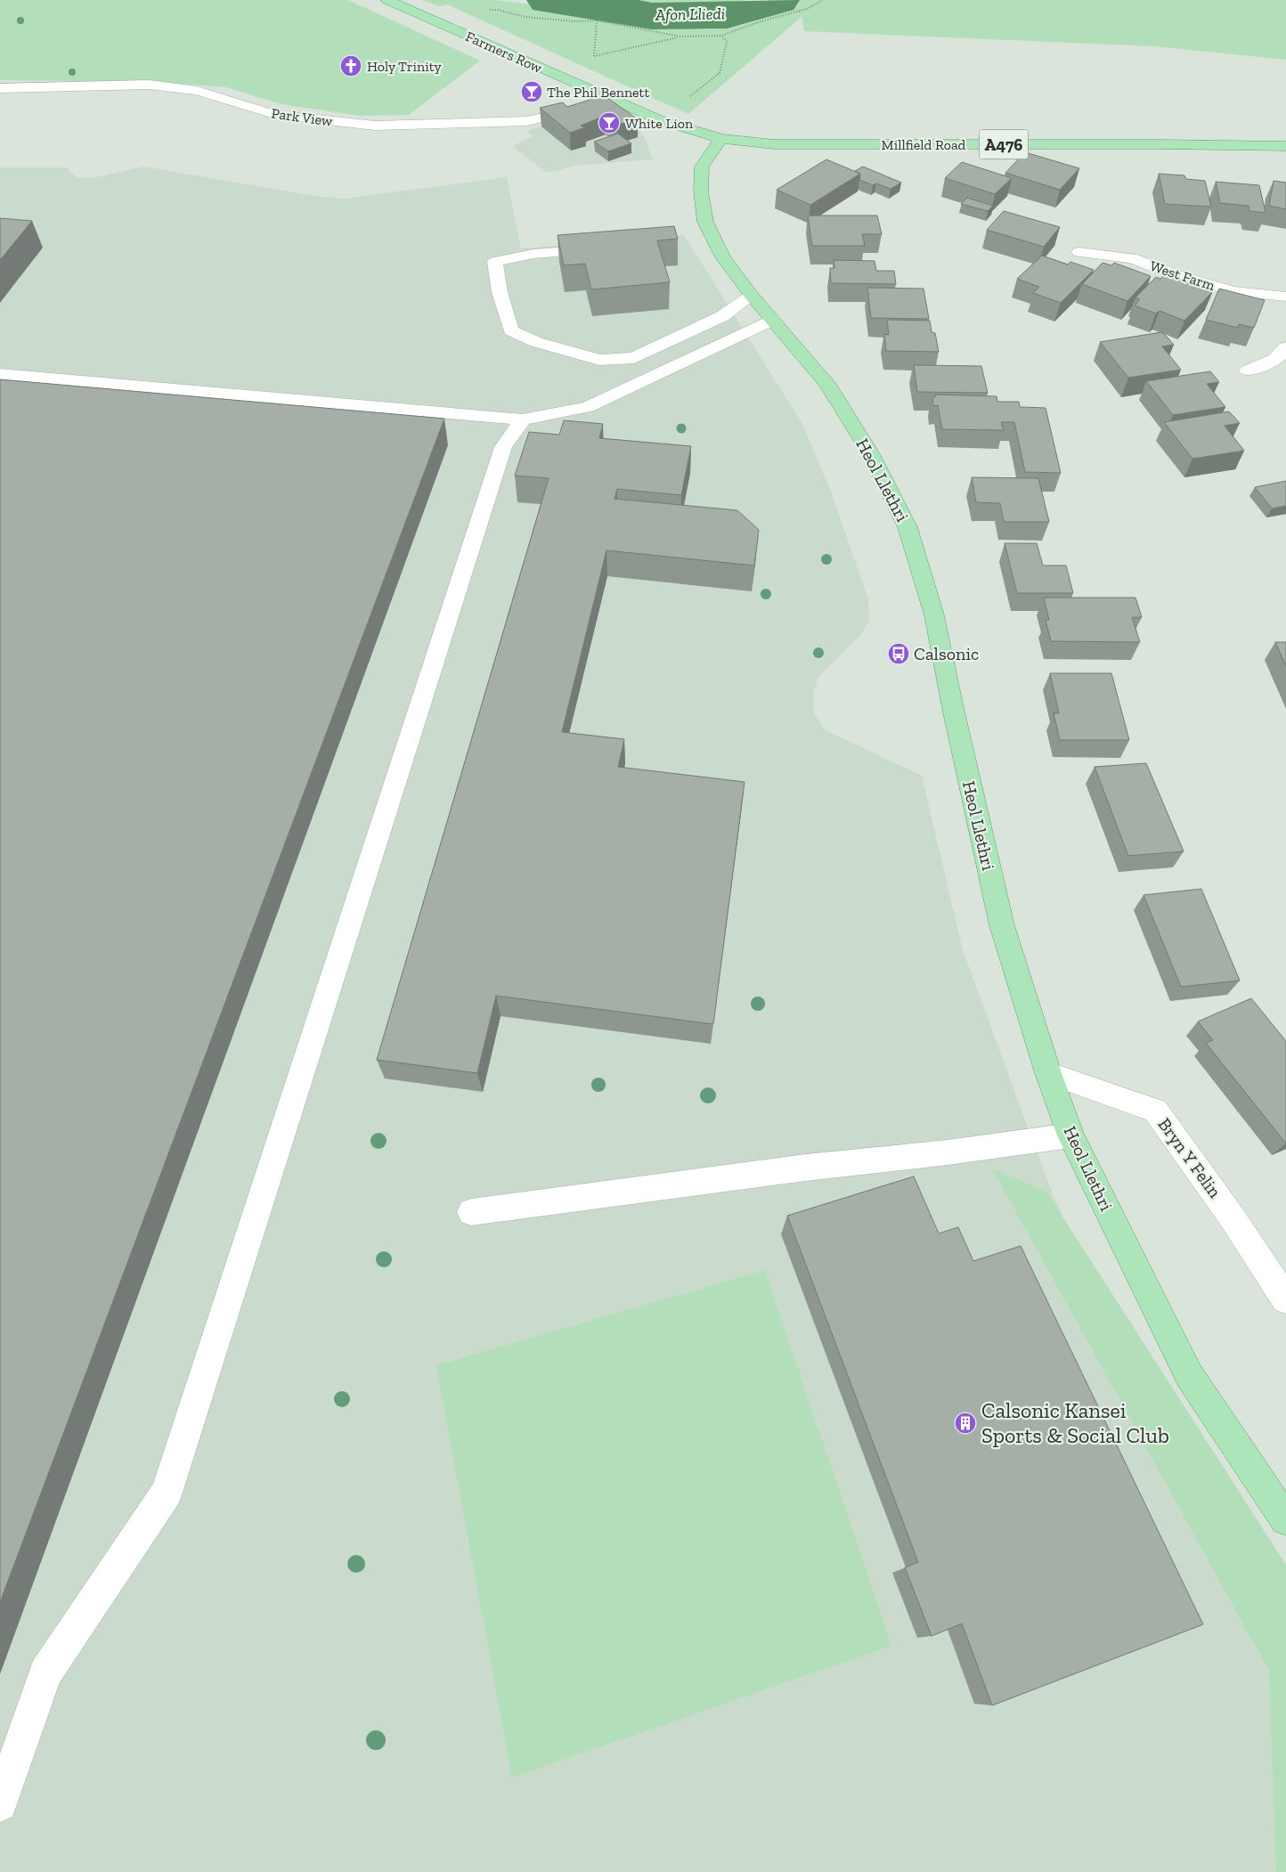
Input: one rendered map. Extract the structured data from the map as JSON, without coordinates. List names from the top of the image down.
{
  "streets": {
    "main road": [
      "Farmers Row",
      "Millfield Road",
      "A476",
      "Heol Llethri"
    ],
    "street": ["Park View", "West Farm", "Bryn Y Felin"]
  },
  "crossings": [
    ["Farmers Row", "Park View"],
    ["Farmers Row", "Millfield Road"],
    ["Farmers Row", "Heol Llethri"],
    ["Millfield Road", "Heol Llethri"],
    ["Heol Llethri", "Bryn Y Felin"]
  ],
  "water": ["Afon Lliedi"],
  "places": {
    "church": ["Holy Trinity"],
    "bar": ["The Phil Bennett", "White Lion"],
    "bus stop": ["Calsonic"],
    "building": ["Calsonic Kansei Sports & Social Club"]
  }
}
